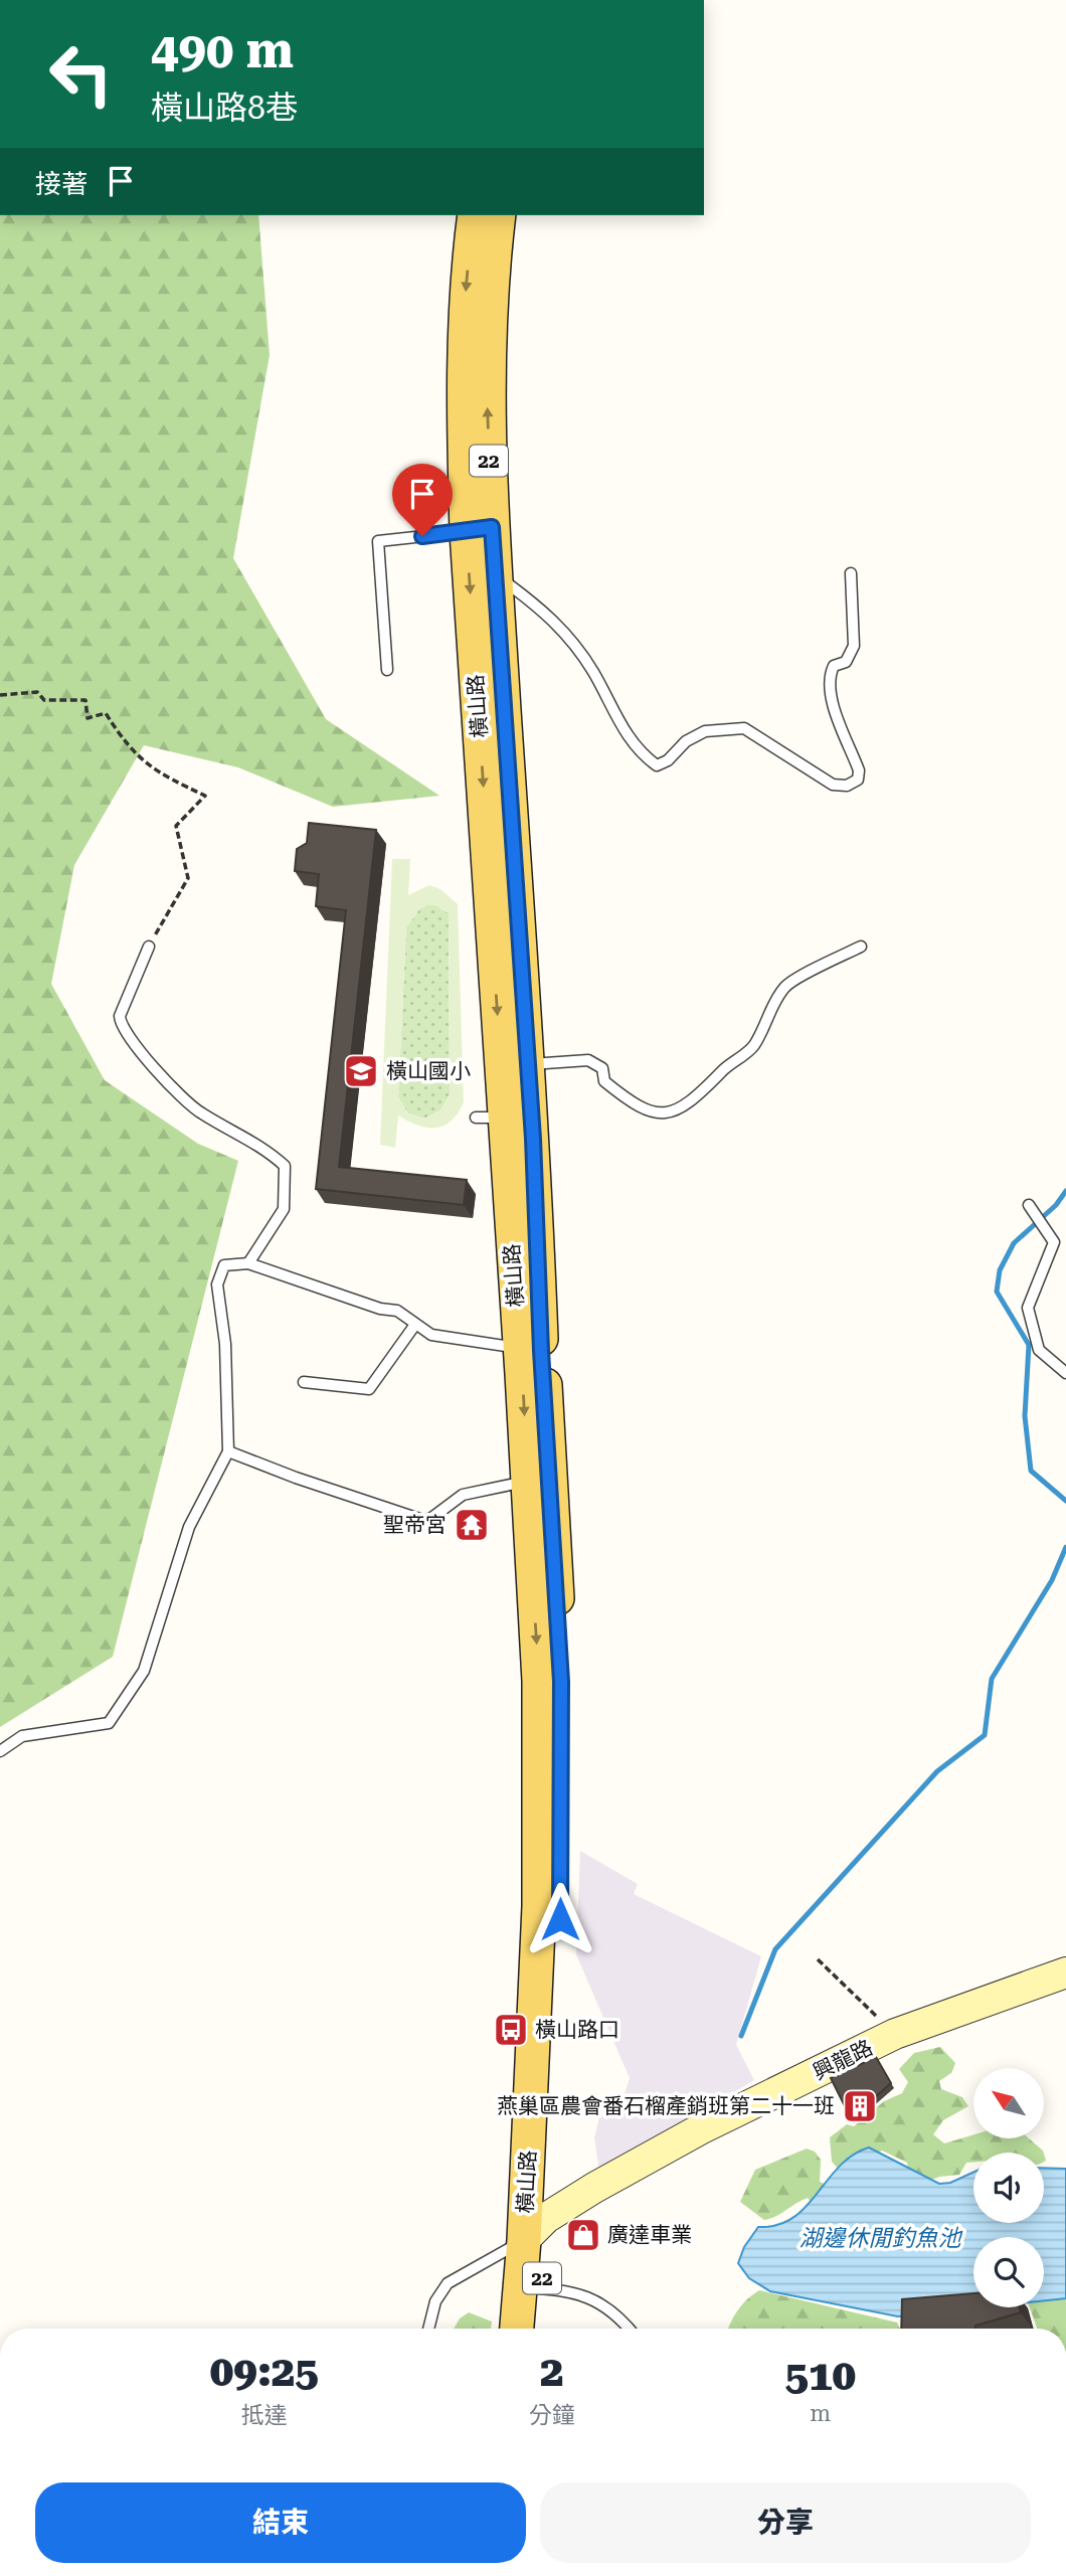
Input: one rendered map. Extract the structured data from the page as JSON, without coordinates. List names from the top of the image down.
{
  "streets": {
    "main road": ["22", "橫山路"],
    "street": ["興龍路"]
  },
  "crossings": [
    ["橫山路", "興龍路"]
  ],
  "water": ["湖邊休閒釣魚池"],
  "places": {
    "school or university": ["橫山國小"],
    "temple": ["聖帝宮"],
    "bus stop": ["橫山路口"],
    "building": ["燕巢區農會番石榴產銷班第二十一班"],
    "shop": ["廣達車業"]
  },
  "north": "top left",
  "page": {
    "turn": ["490 m", "橫山路8巷"],
    "then": "接著",
    "eta": [
      "09:25",
      "抵達",
      "2",
      "分鐘",
      "510",
      "m"
    ],
    "buttons": ["結束", "分享"]
  }
}
